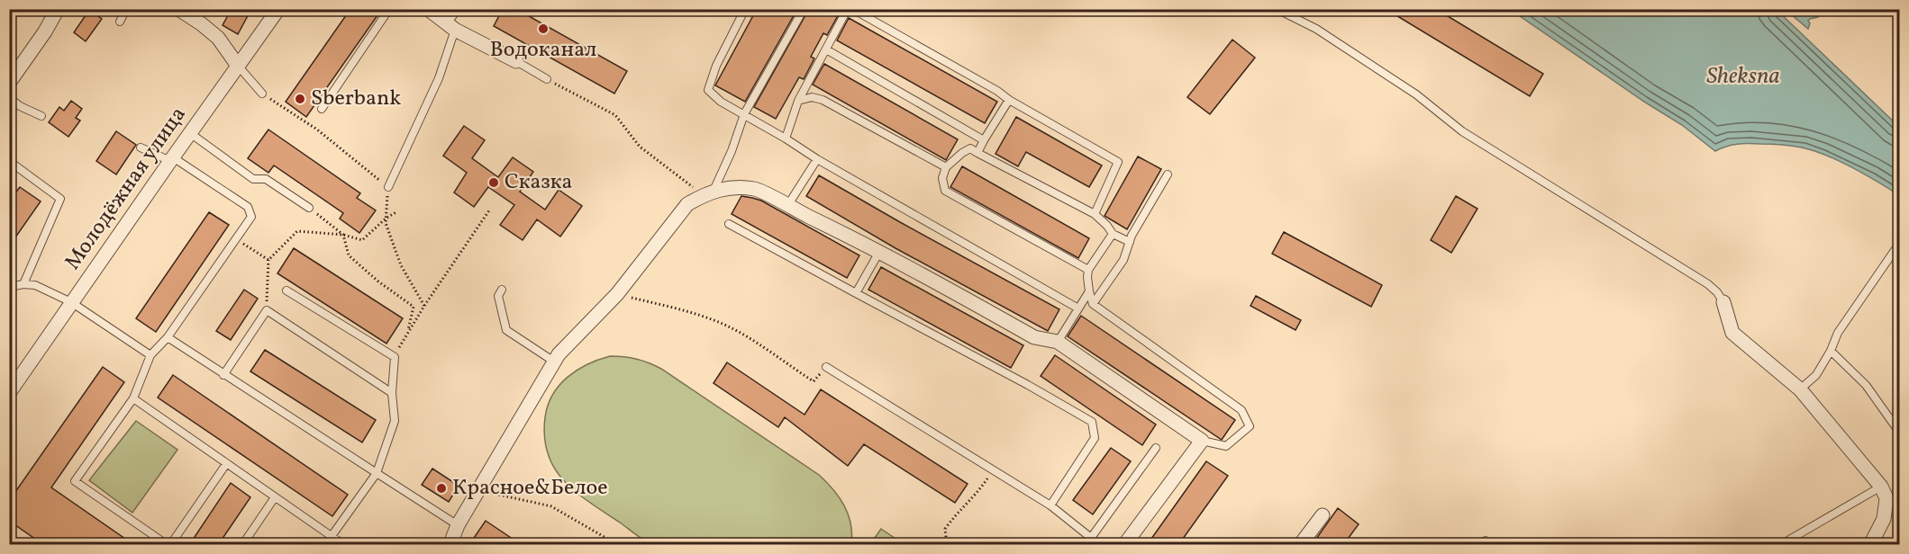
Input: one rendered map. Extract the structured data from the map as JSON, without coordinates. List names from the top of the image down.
{
  "streets": {
    "street": ["Молодёжная улица"]
  },
  "water": ["Sheksna"],
  "places": [
    "Водоканал",
    "Sberbank",
    "Сказка",
    "Красное&Белое"
  ]
}
